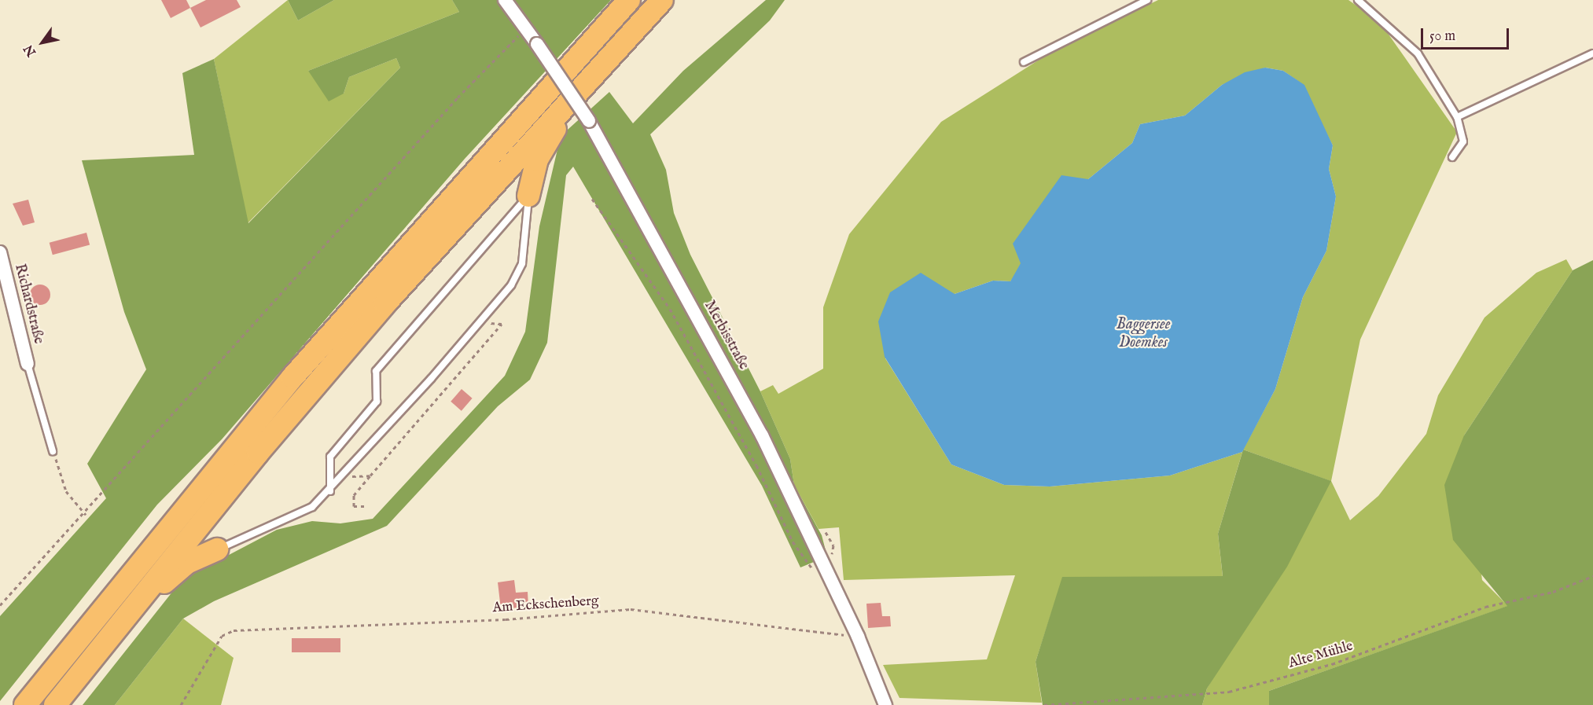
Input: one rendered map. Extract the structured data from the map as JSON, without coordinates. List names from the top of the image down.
{
  "streets": {
    "street": ["Richardstraße", "Merbisstraße"],
    "path": ["Am Eckschenberg", "Alte Mühle"]
  },
  "crossings": [
    ["Merbisstraße", "Am Eckschenberg"]
  ],
  "water": ["Baggersee Doemkes"],
  "scale_bar": "50 m",
  "north": "bottom left"
}
